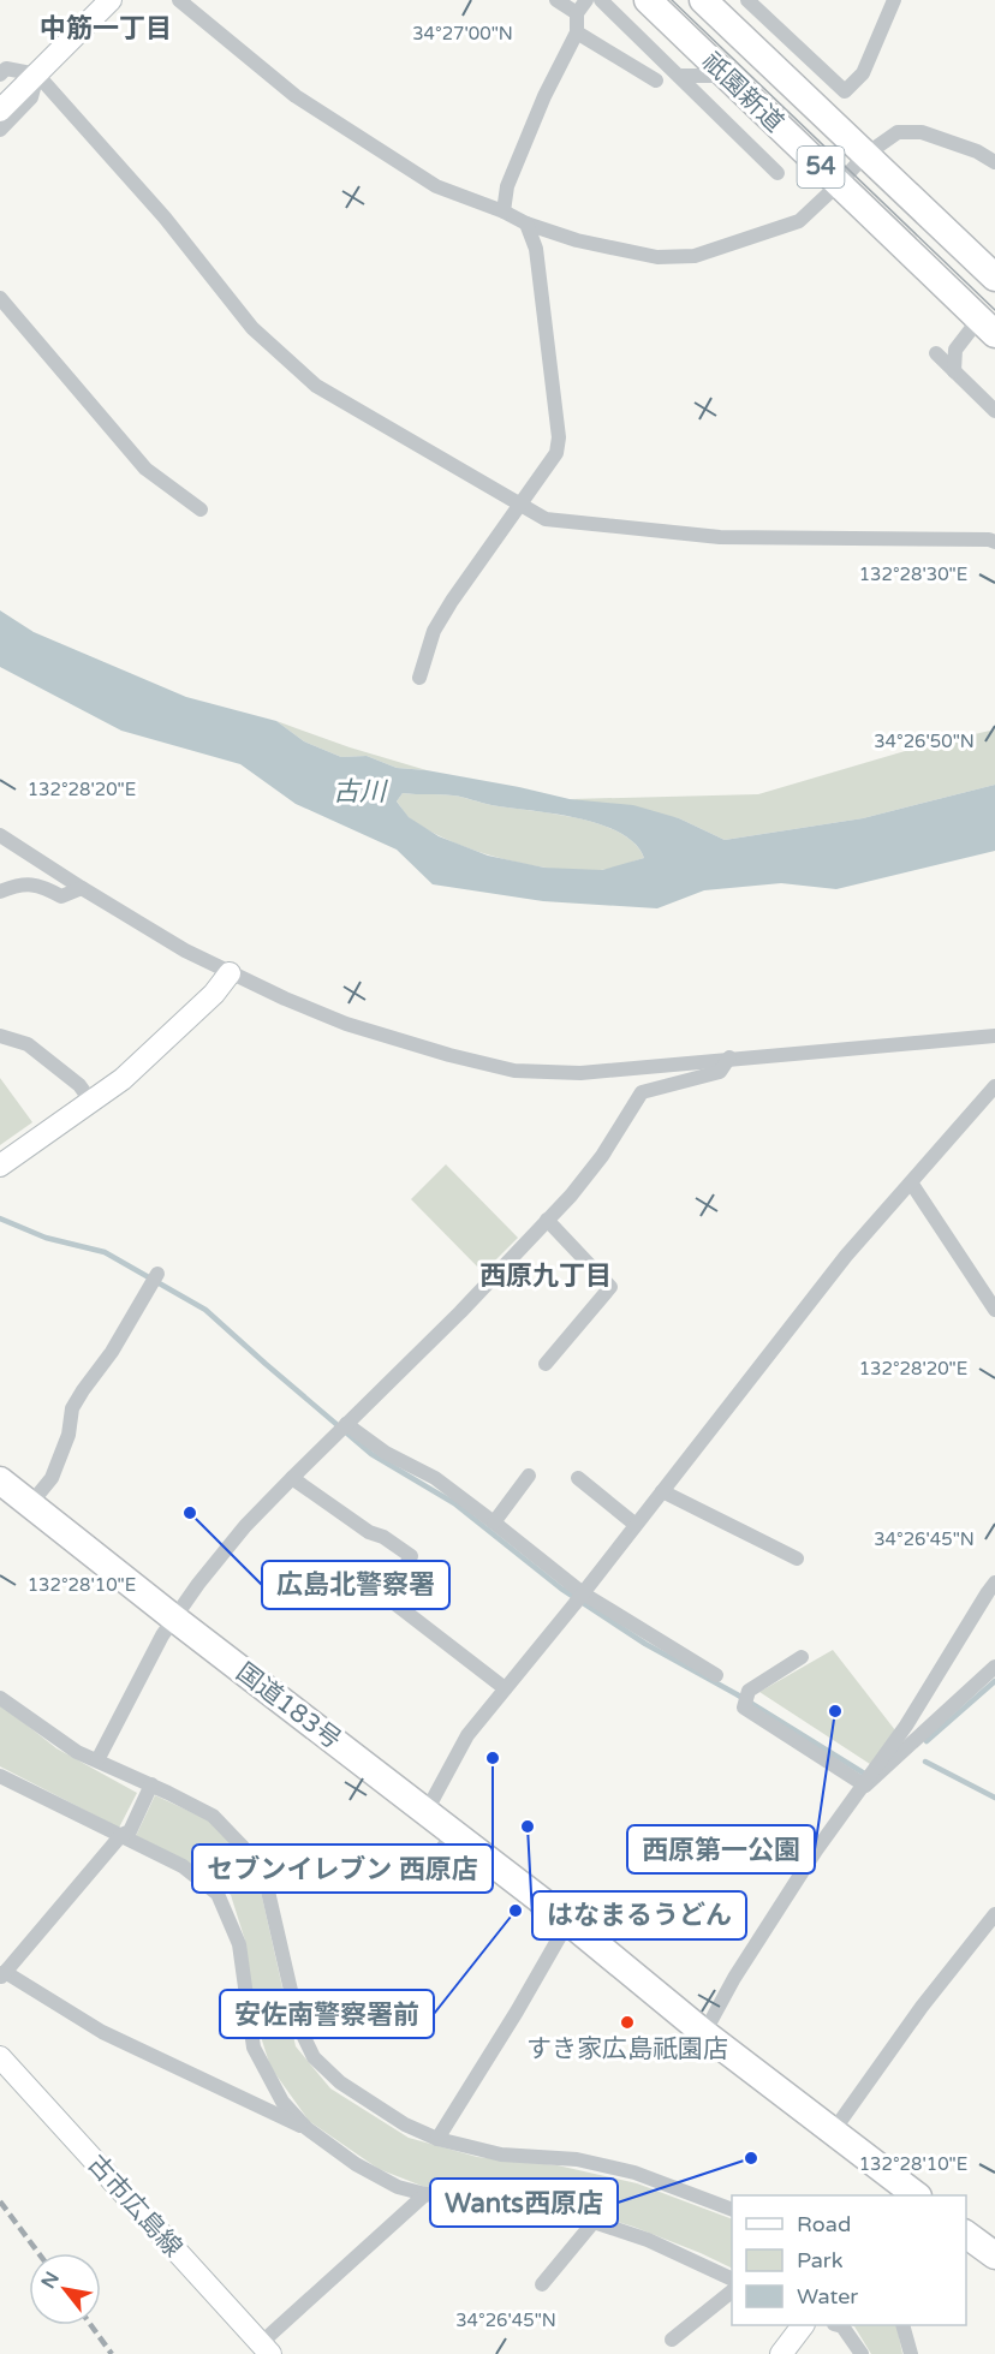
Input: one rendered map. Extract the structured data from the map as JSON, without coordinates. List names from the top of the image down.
{
  "streets": {
    "highway": ["祇園新道", "54", "国道183号"],
    "street": ["古市広島線"]
  },
  "districts": ["中筋一丁目", "西原九丁目"],
  "water": ["古川"],
  "places": [
    "広島北警察署",
    "西原第一公園",
    "セブンイレブン 西原店",
    "はなまるうどん",
    "安佐南警察署前",
    "すき家広島祇園店",
    "Wants西原店"
  ],
  "legend": ["Road", "Park", "Water"],
  "north": "top left",
  "coordinates": [
    "34°27'00\"N",
    "132°28'30\"E",
    "34°26'50\"N",
    "132°28'20\"E",
    "34°26'45\"N",
    "132°28'10\"E"
  ]
}
